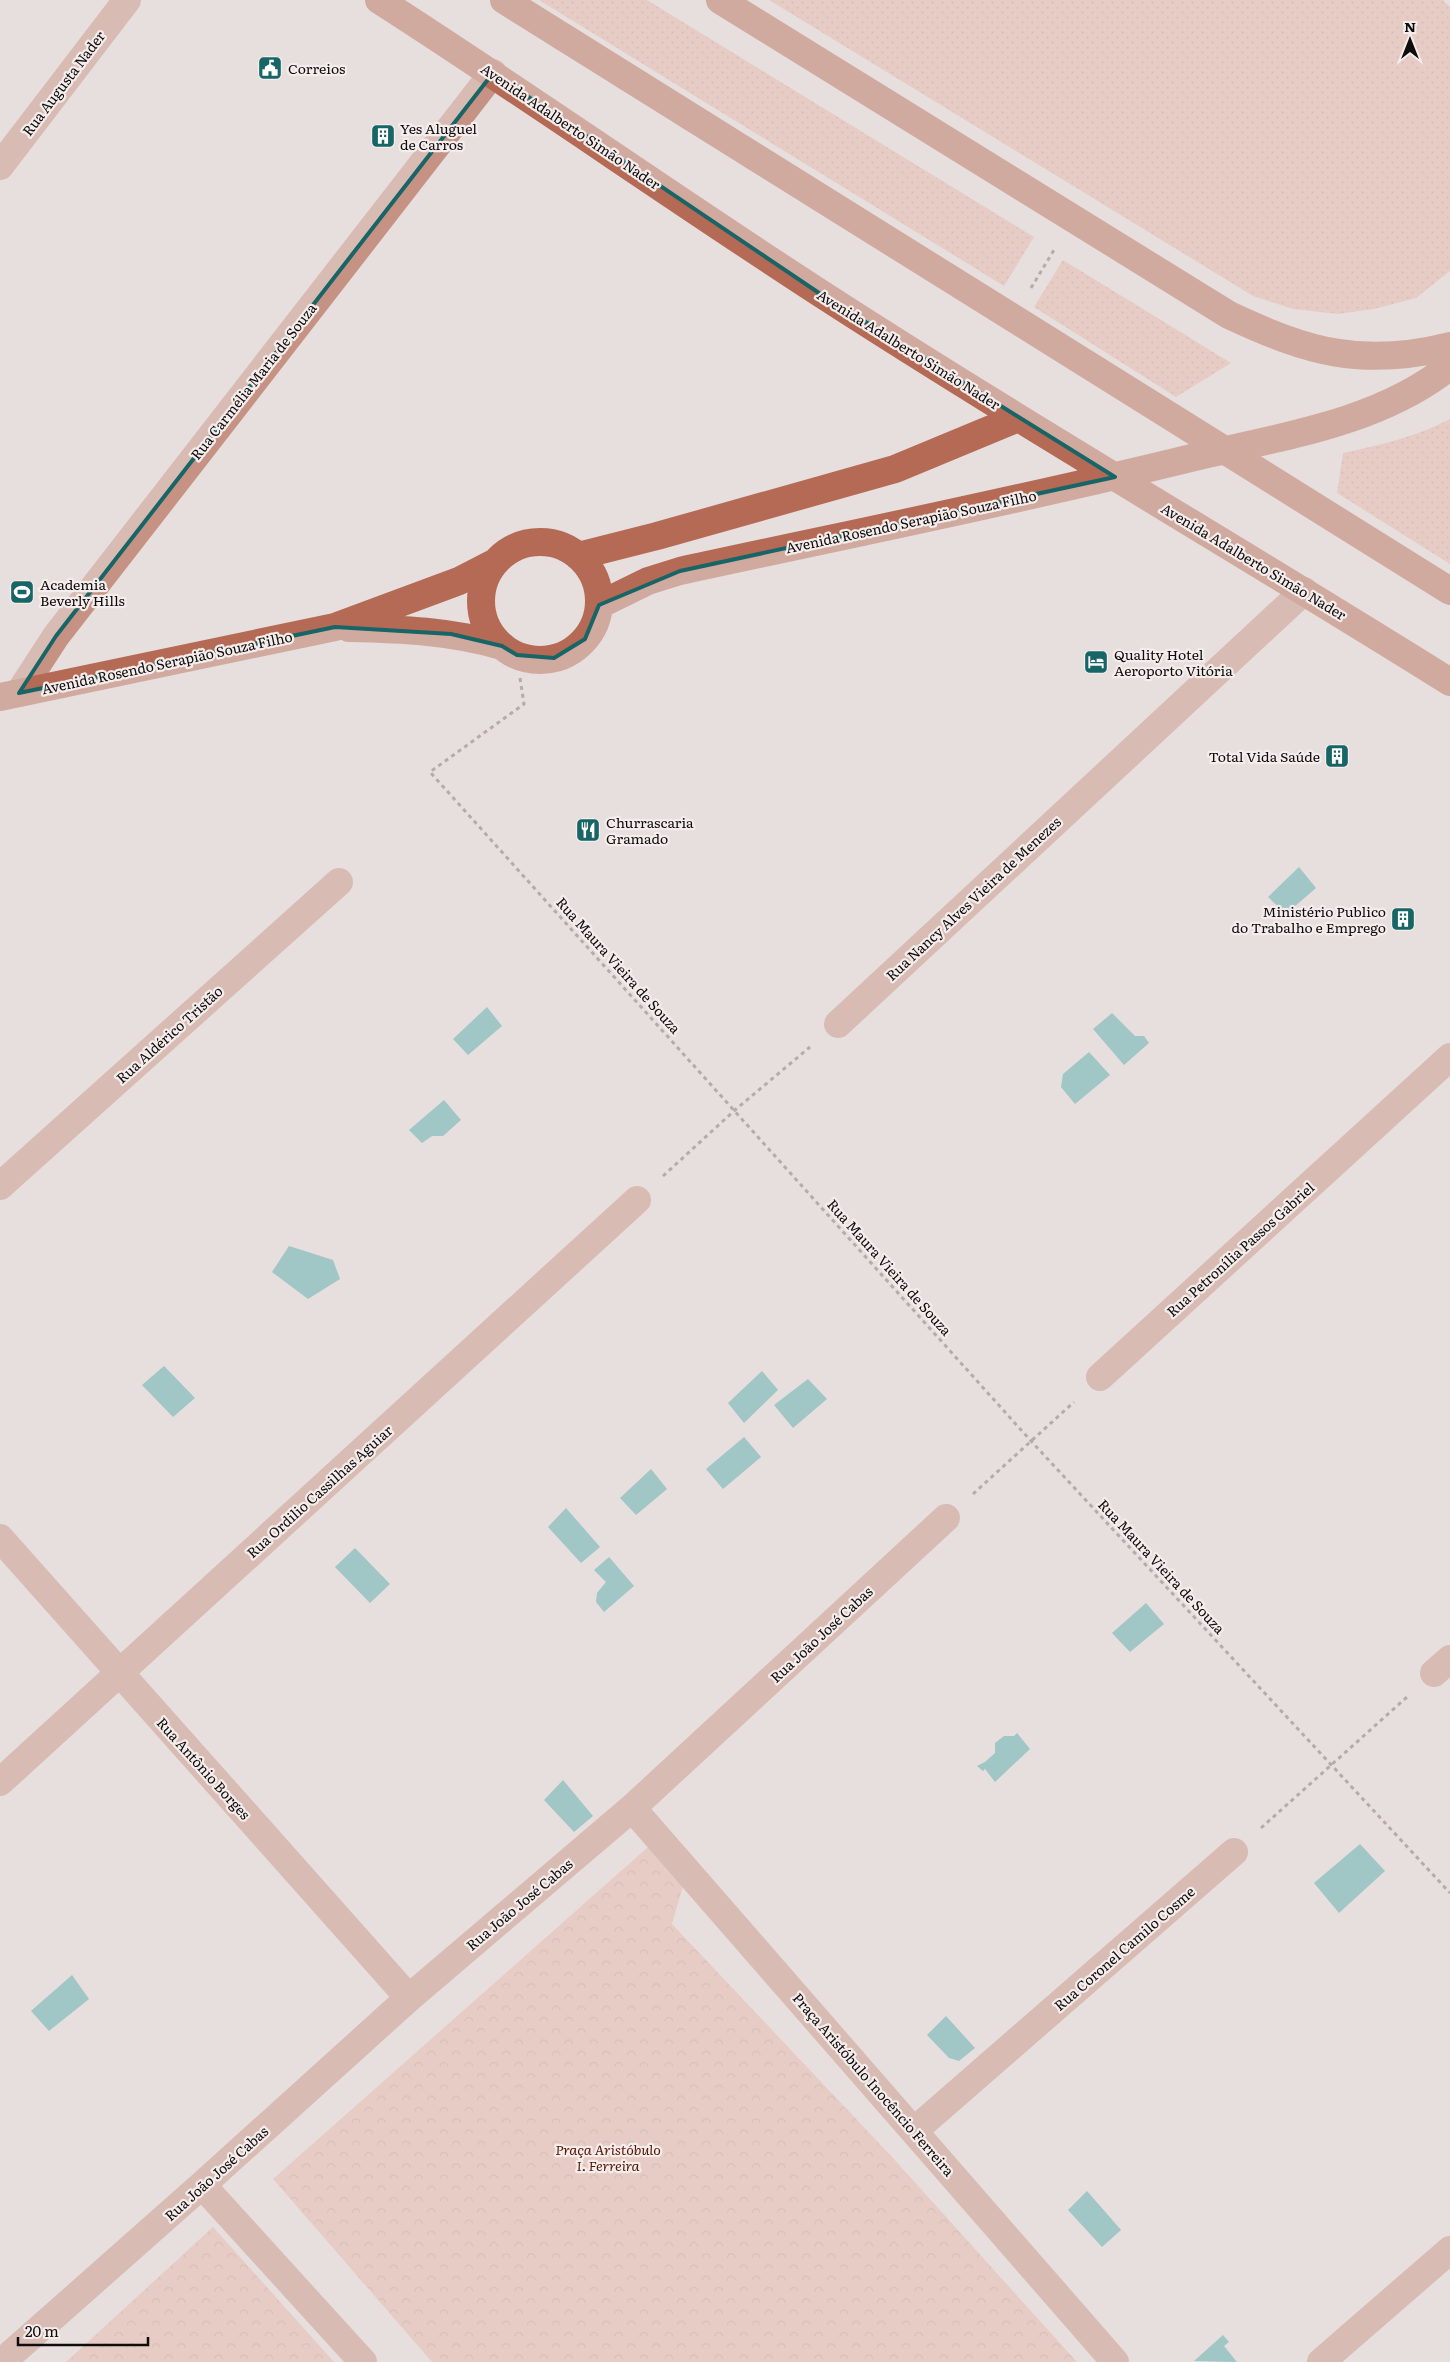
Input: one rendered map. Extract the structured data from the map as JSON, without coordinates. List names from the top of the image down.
{
  "streets": {
    "street": [
      "Rua Augusta Nader",
      "Avenida Adalberto Simão Nader",
      "Rua Carmélia Maria de Souza",
      "Avenida Rosendo Serapião Souza Filho",
      "Rua Nancy Alves Vieira de Menezes",
      "Rua Aldérico Tristão",
      "Rua Petronília Passos Gabriel",
      "Rua Ordilio Cassilhas Aguiar",
      "Rua João José Cabas",
      "Rua Antônio Borges",
      "Rua Coronel Camilo Cosme",
      "Praça Aristóbulo Inocêncio Ferreira"
    ],
    "path": ["Rua Maura Vieira de Souza"]
  },
  "crossings": [
    ["Avenida Adalberto Simão Nader", "Rua Carmélia Maria de Souza"],
    ["Avenida Adalberto Simão Nader", "Avenida Rosendo Serapião Souza Filho"],
    ["Avenida Adalberto Simão Nader", "Rua Nancy Alves Vieira de Menezes"],
    ["Rua Carmélia Maria de Souza", "Avenida Rosendo Serapião Souza Filho"],
    ["Avenida Rosendo Serapião Souza Filho", "Rua Maura Vieira de Souza"],
    ["Rua Ordilio Cassilhas Aguiar", "Rua Antônio Borges"],
    ["Rua João José Cabas", "Rua Antônio Borges"],
    ["Rua João José Cabas", "Praça Aristóbulo Inocêncio Ferreira"],
    ["Rua Coronel Camilo Cosme", "Praça Aristóbulo Inocêncio Ferreira"]
  ],
  "parks": ["Praça Aristóbulo I. Ferreira"],
  "places": {
    "public building": ["Correios"],
    "building": ["Yes Aluguel de Carros", "Total Vida Saúde", "Ministério Publico do Trabalho e Emprego"],
    "sports": ["Academia Beverly Hills"],
    "hotel": ["Quality Hotel Aeroporto Vitória"],
    "restaurant": ["Churrascaria Gramado"]
  },
  "scale_bar": "20 m",
  "north": "top"
}
